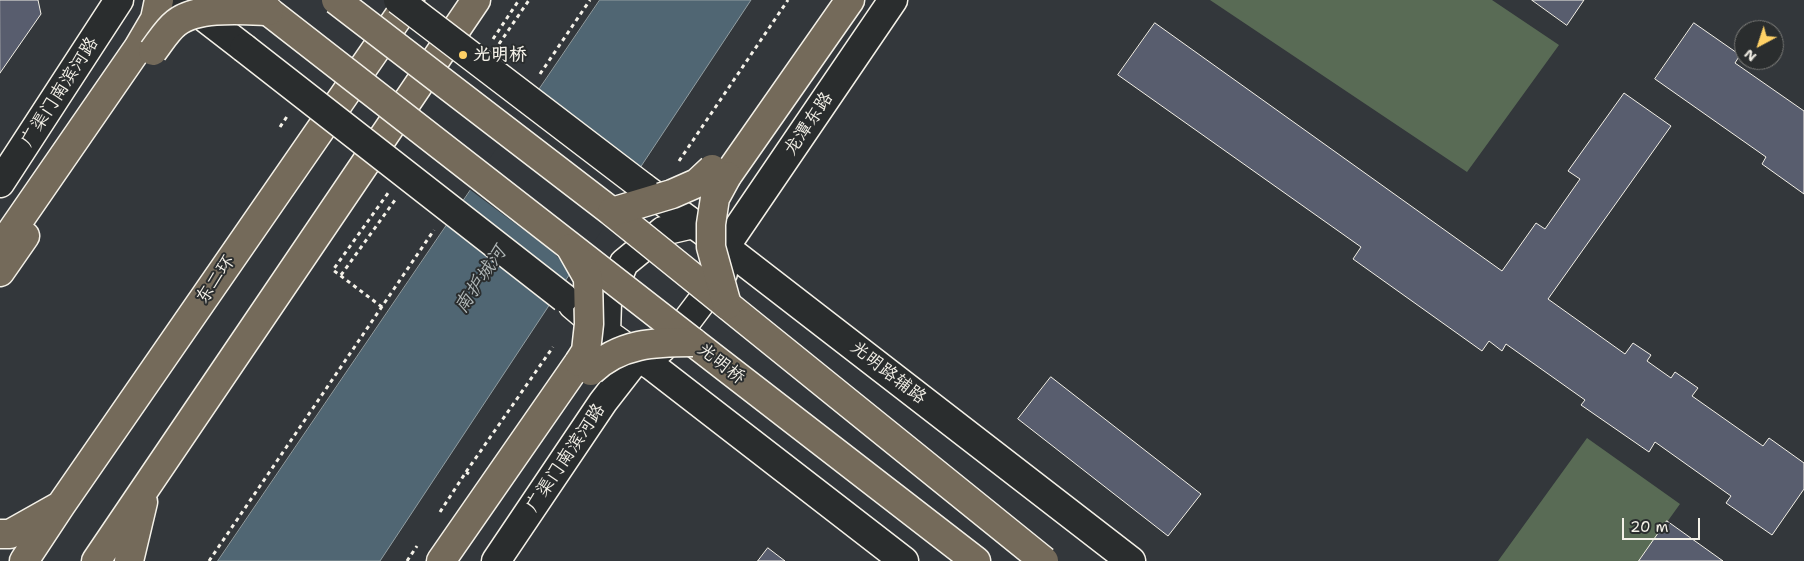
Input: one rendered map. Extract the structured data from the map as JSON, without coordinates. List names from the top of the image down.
{
  "streets": {
    "main road": ["东二环", "光明桥"],
    "street": ["广渠门南滨河路", "龙潭东路", "光明路辅路"]
  },
  "crossings": [
    ["龙潭东路", "光明路辅路"]
  ],
  "water": ["南护城河"],
  "places": ["光明桥"],
  "scale_bar": "20 m",
  "north": "bottom left"
}
